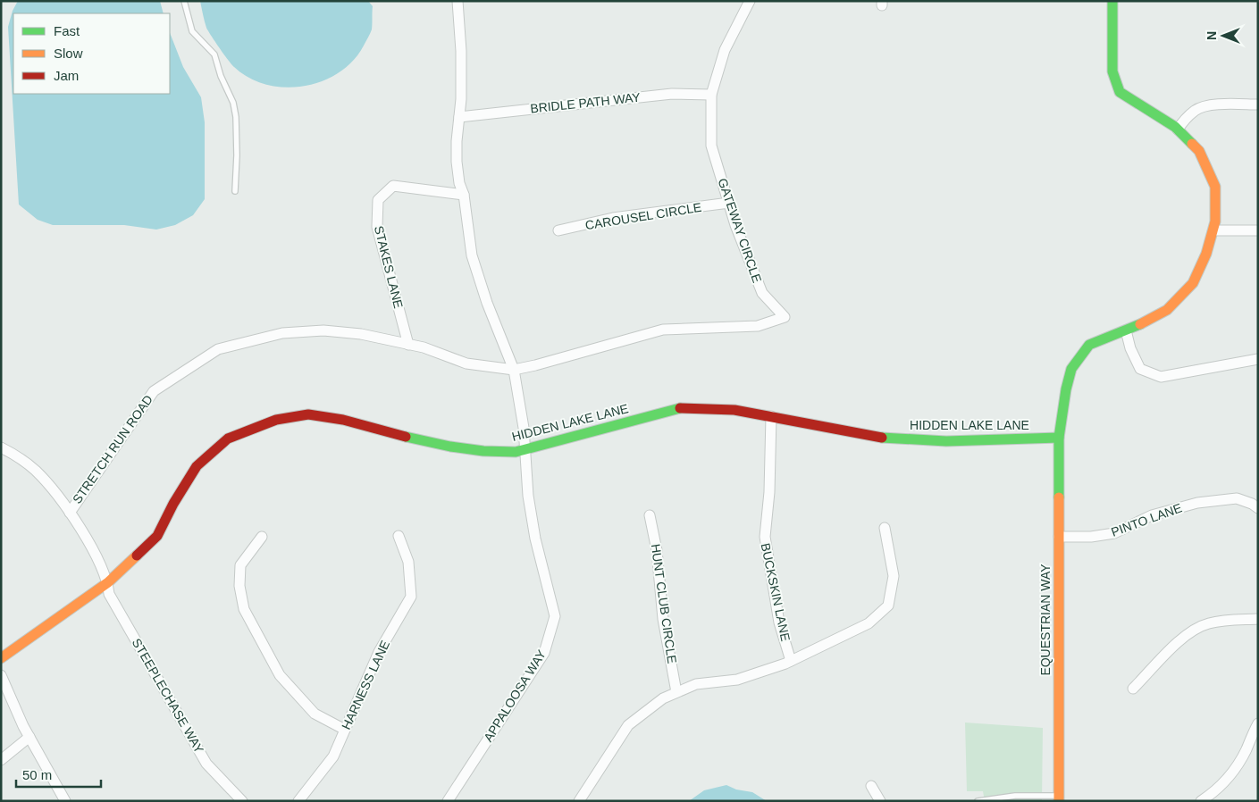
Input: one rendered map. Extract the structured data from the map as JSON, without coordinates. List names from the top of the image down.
{
  "streets": {
    "street": [
      "BRIDLE PATH WAY",
      "CAROUSEL CIRCLE",
      "GATEWAY CIRCLE",
      "STAKES LANE",
      "HIDDEN LAKE LANE",
      "STRETCH RUN ROAD",
      "PINTO LANE",
      "BUCKSKIN LANE",
      "HUNT CLUB CIRCLE",
      "EQUESTRIAN WAY",
      "HARNESS LANE",
      "STEEPLECHASE WAY",
      "APPALOOSA WAY"
    ]
  },
  "crossings": [
    ["BRIDLE PATH WAY", "GATEWAY CIRCLE"],
    ["BRIDLE PATH WAY", "APPALOOSA WAY"],
    ["CAROUSEL CIRCLE", "GATEWAY CIRCLE"],
    ["GATEWAY CIRCLE", "STRETCH RUN ROAD"],
    ["GATEWAY CIRCLE", "APPALOOSA WAY"],
    ["STAKES LANE", "STRETCH RUN ROAD"],
    ["STAKES LANE", "APPALOOSA WAY"],
    ["HIDDEN LAKE LANE", "BUCKSKIN LANE"],
    ["HIDDEN LAKE LANE", "EQUESTRIAN WAY"],
    ["HIDDEN LAKE LANE", "STEEPLECHASE WAY"],
    ["HIDDEN LAKE LANE", "APPALOOSA WAY"],
    ["STRETCH RUN ROAD", "STEEPLECHASE WAY"],
    ["STRETCH RUN ROAD", "APPALOOSA WAY"],
    ["PINTO LANE", "EQUESTRIAN WAY"]
  ],
  "legend": ["Fast", "Slow", "Jam"],
  "scale_bar": "50 m",
  "north": "left"
}
